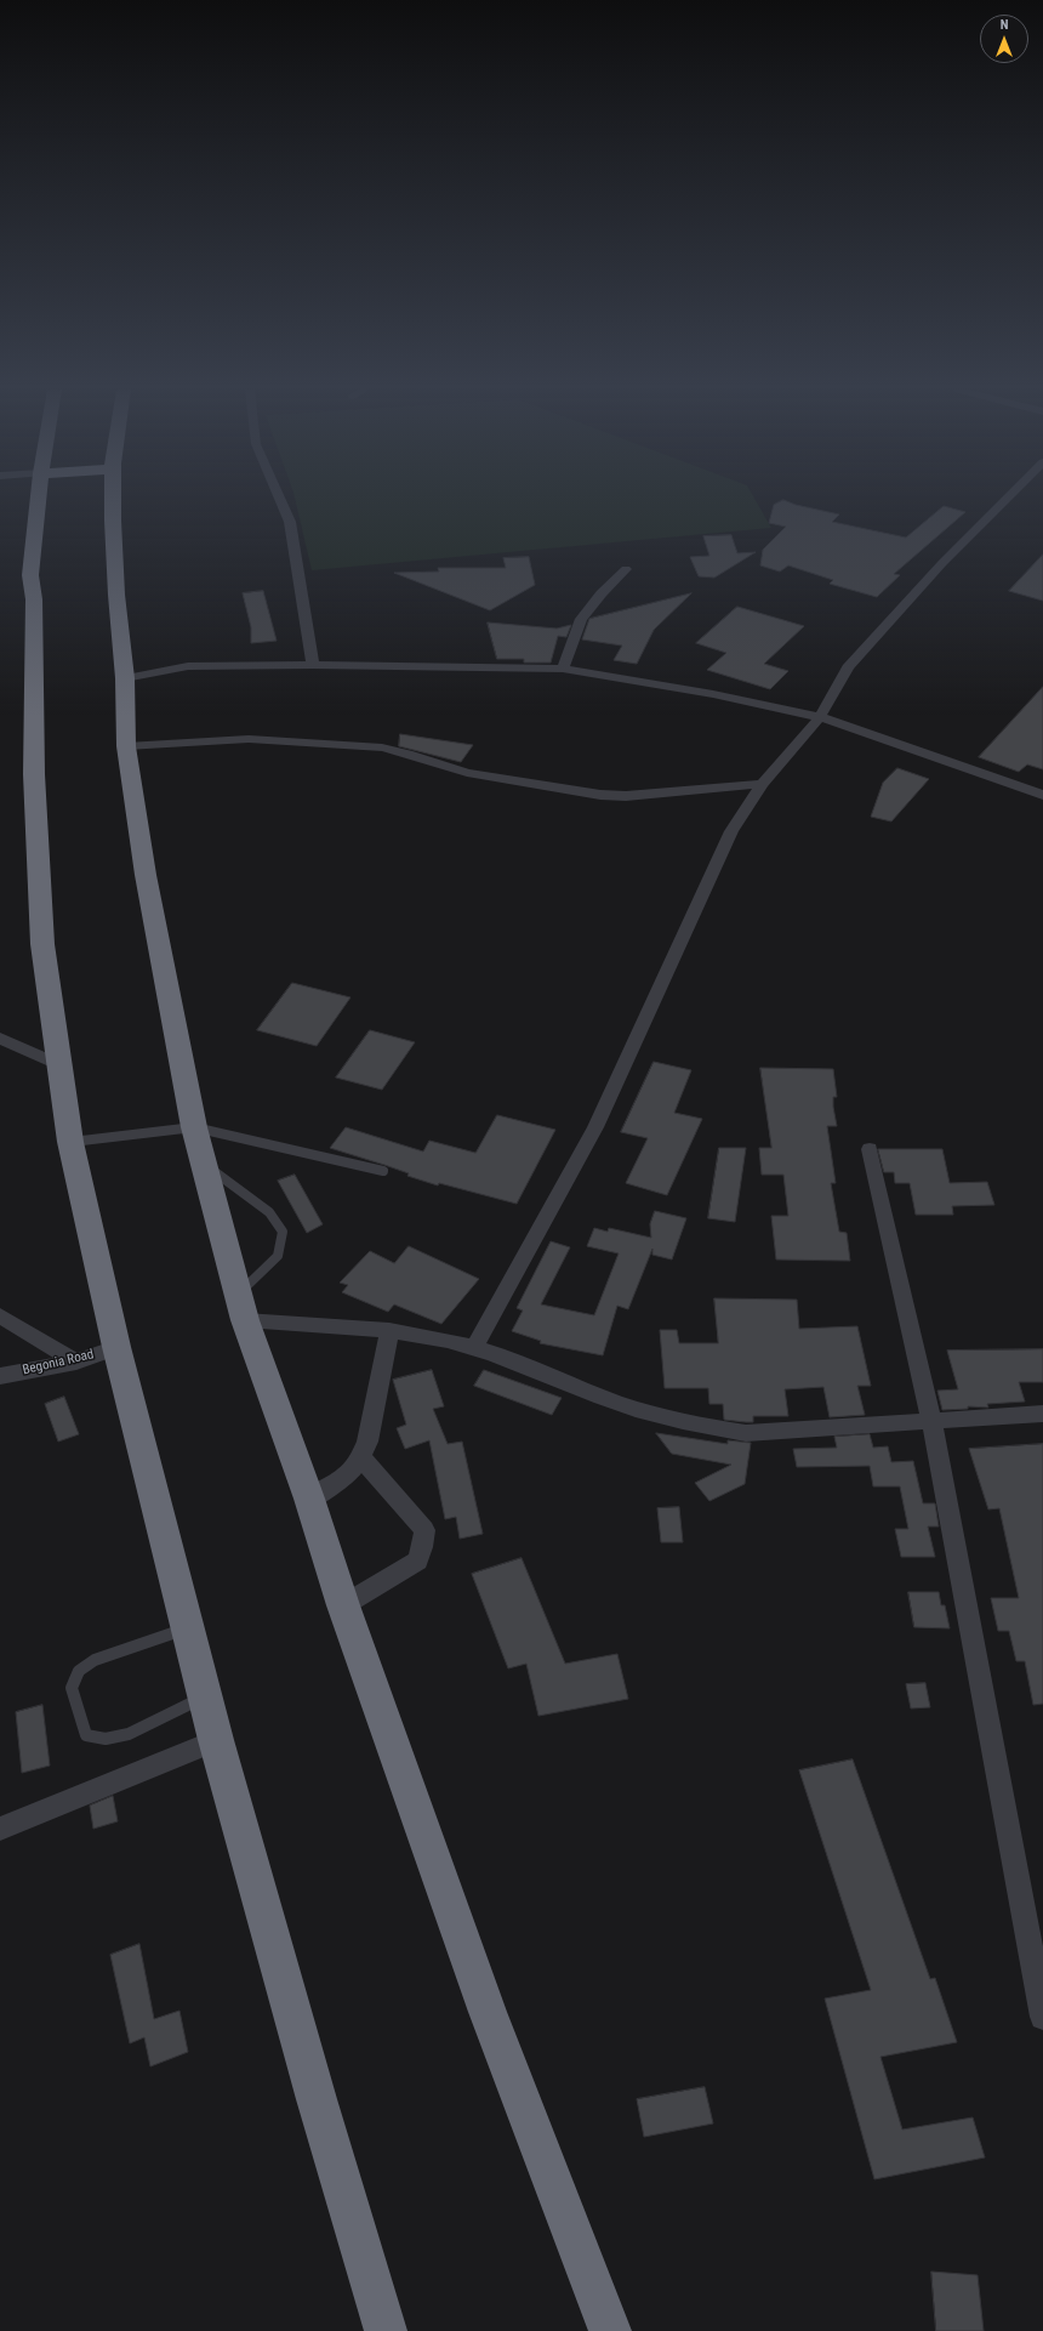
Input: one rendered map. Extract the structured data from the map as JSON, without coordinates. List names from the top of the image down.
{
  "streets": {
    "street": ["Begonia Road"]
  },
  "north": "top"
}
